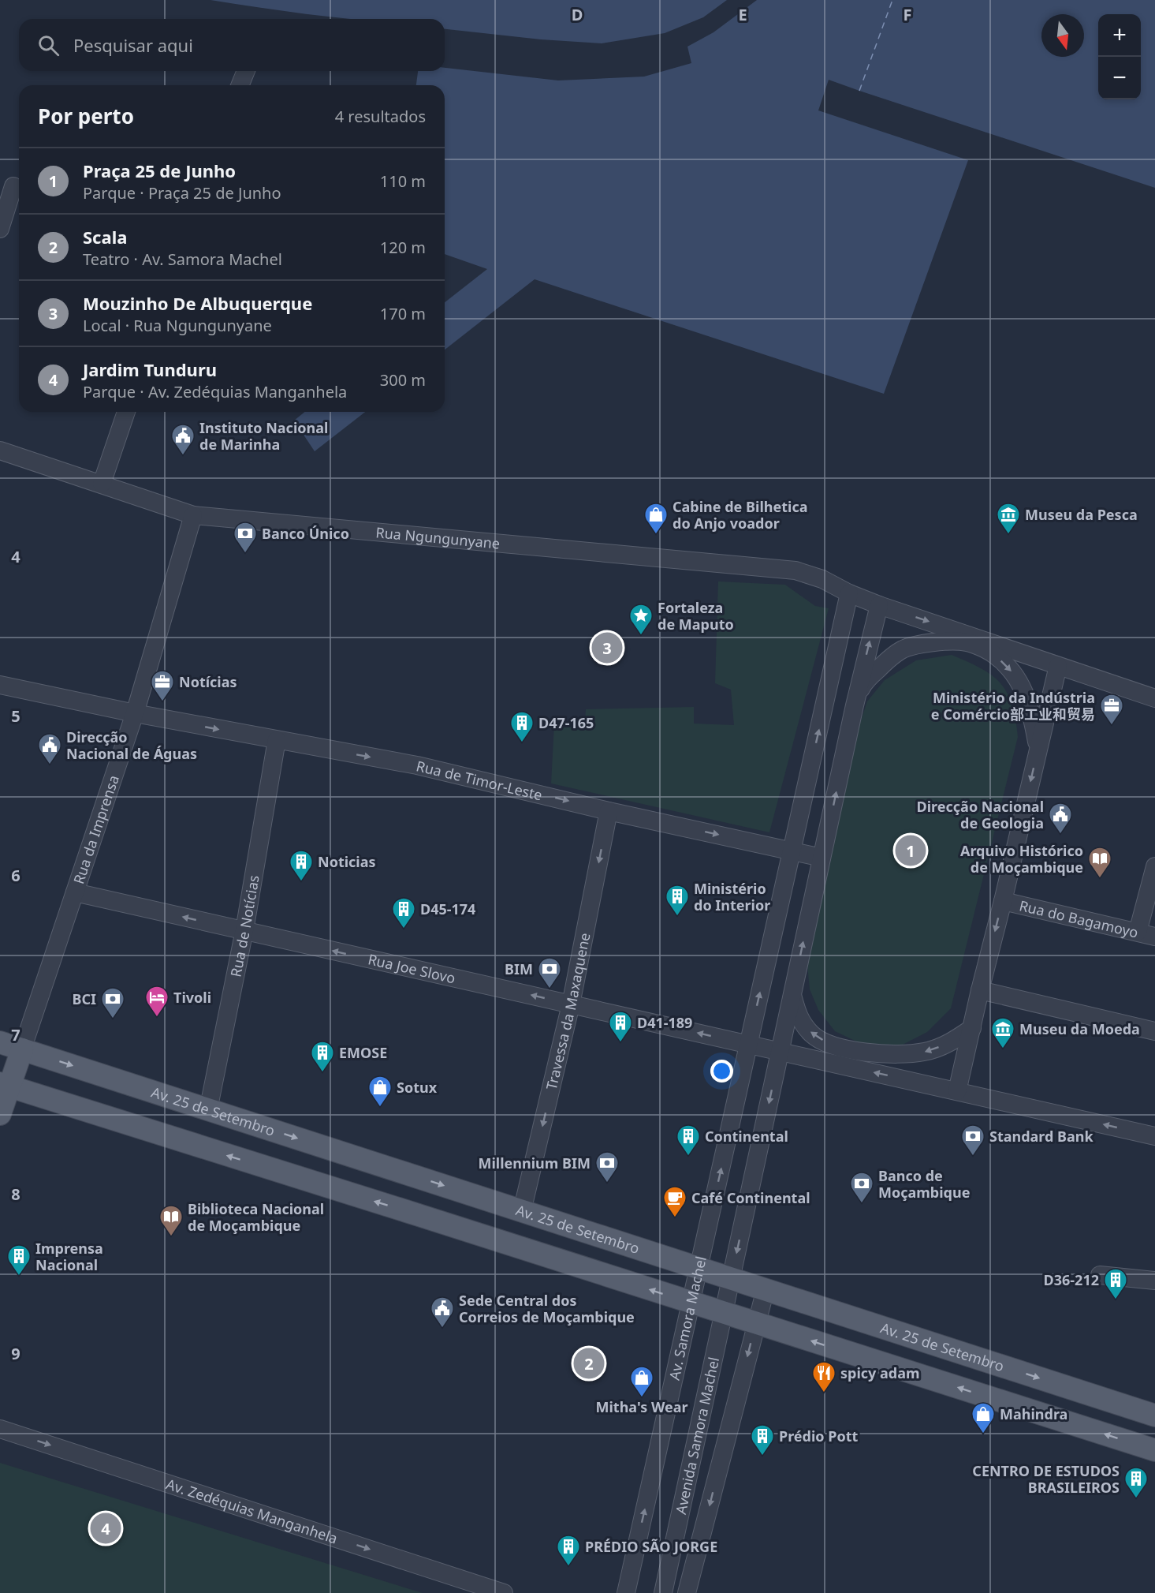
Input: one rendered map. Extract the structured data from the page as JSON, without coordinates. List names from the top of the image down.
{
  "streets": {
    "main road": ["Rua da Imprensa", "Av. 25 de Setembro"],
    "street": [
      "Rua Ngungunyane",
      "Rua de Timor-Leste",
      "Rua do Bagamoyo",
      "Rua de Notícias",
      "Rua Joe Slovo",
      "Travessa da Maxaquene",
      "Av. Samora Machel",
      "Avenida Samora Machel",
      "Av. Zedéquias Manganhela"
    ]
  },
  "crossings": [
    ["Rua Ngungunyane", "Rua da Imprensa"],
    ["Rua Ngungunyane", "Av. Samora Machel"],
    ["Rua de Timor-Leste", "Rua da Imprensa"],
    ["Rua de Timor-Leste", "Rua de Notícias"],
    ["Rua de Timor-Leste", "Travessa da Maxaquene"],
    ["Rua de Timor-Leste", "Av. Samora Machel"],
    ["Rua da Imprensa", "Rua Joe Slovo"],
    ["Rua da Imprensa", "Av. 25 de Setembro"],
    ["Rua de Notícias", "Rua Joe Slovo"],
    ["Rua de Notícias", "Av. 25 de Setembro"],
    ["Rua Joe Slovo", "Travessa da Maxaquene"],
    ["Rua Joe Slovo", "Av. Samora Machel"],
    ["Travessa da Maxaquene", "Av. 25 de Setembro"],
    ["Av. 25 de Setembro", "Av. Samora Machel"],
    ["Av. 25 de Setembro", "Avenida Samora Machel"],
    ["Av. Samora Machel", "Avenida Samora Machel"]
  ],
  "one_way": [
    "Rua de Timor-Leste",
    "Rua Joe Slovo",
    "Travessa da Maxaquene",
    "Av. Zedéquias Manganhela"
  ],
  "places": {
    "public building": [
      "Instituto Nacional de Marinha",
      "Direcção Nacional de Águas",
      "Direcção Nacional de Geologia",
      "Sede Central dos Correios de Moçambique"
    ],
    "shop": [
      "Cabine de Bilhetica do Anjo voador",
      "Sotux",
      "Mitha's Wear",
      "Mahindra"
    ],
    "museum": ["Museu da Pesca", "Museu da Moeda"],
    "bank": [
      "Banco Único",
      "BIM",
      "BCI",
      "Standard Bank",
      "Millennium BIM",
      "Banco de Moçambique"
    ],
    "place": ["Fortaleza de Maputo"],
    "office": ["Notícias", "Ministério da Indústria e Comércio部工业和贸易"],
    "building": [
      "D47-165",
      "Noticias",
      "Ministério do Interior",
      "D45-174",
      "D41-189",
      "EMOSE",
      "Continental",
      "Imprensa Nacional",
      "D36-212",
      "Prédio Pott",
      "CENTRO DE ESTUDOS BRASILEIROS",
      "PRÉDIO SÃO JORGE"
    ],
    "library": ["Arquivo Histórico de Moçambique", "Biblioteca Nacional de Moçambique"],
    "hotel": ["Tivoli"],
    "cafe": ["Café Continental"],
    "restaurant": ["spicy adam"]
  },
  "north": "bottom",
  "page": {
    "map_buttons": ["+", "−"],
    "search": "Pesquisar aqui",
    "heading": ["Por perto", "4 resultados"],
    "list": [
      {
        "mark": "1",
        "name": "Praça 25 de Junho",
        "note": "Parque · Praça 25 de Junho",
        "value": "110 m"
      },
      {
        "mark": "2",
        "name": "Scala",
        "note": "Teatro · Av. Samora Machel",
        "value": "120 m"
      },
      {
        "mark": "3",
        "name": "Mouzinho De Albuquerque",
        "note": "Local · Rua Ngungunyane",
        "value": "170 m"
      },
      {
        "mark": "4",
        "name": "Jardim Tunduru",
        "note": "Parque · Av. Zedéquias Manganhela",
        "value": "300 m"
      }
    ],
    "pins": [
      "3",
      "1",
      "2",
      "4"
    ]
  },
  "grid": {
    "columns": ["D", "E", "F"],
    "rows": [
      "4",
      "5",
      "6",
      "7",
      "8",
      "9"
    ]
  }
}
